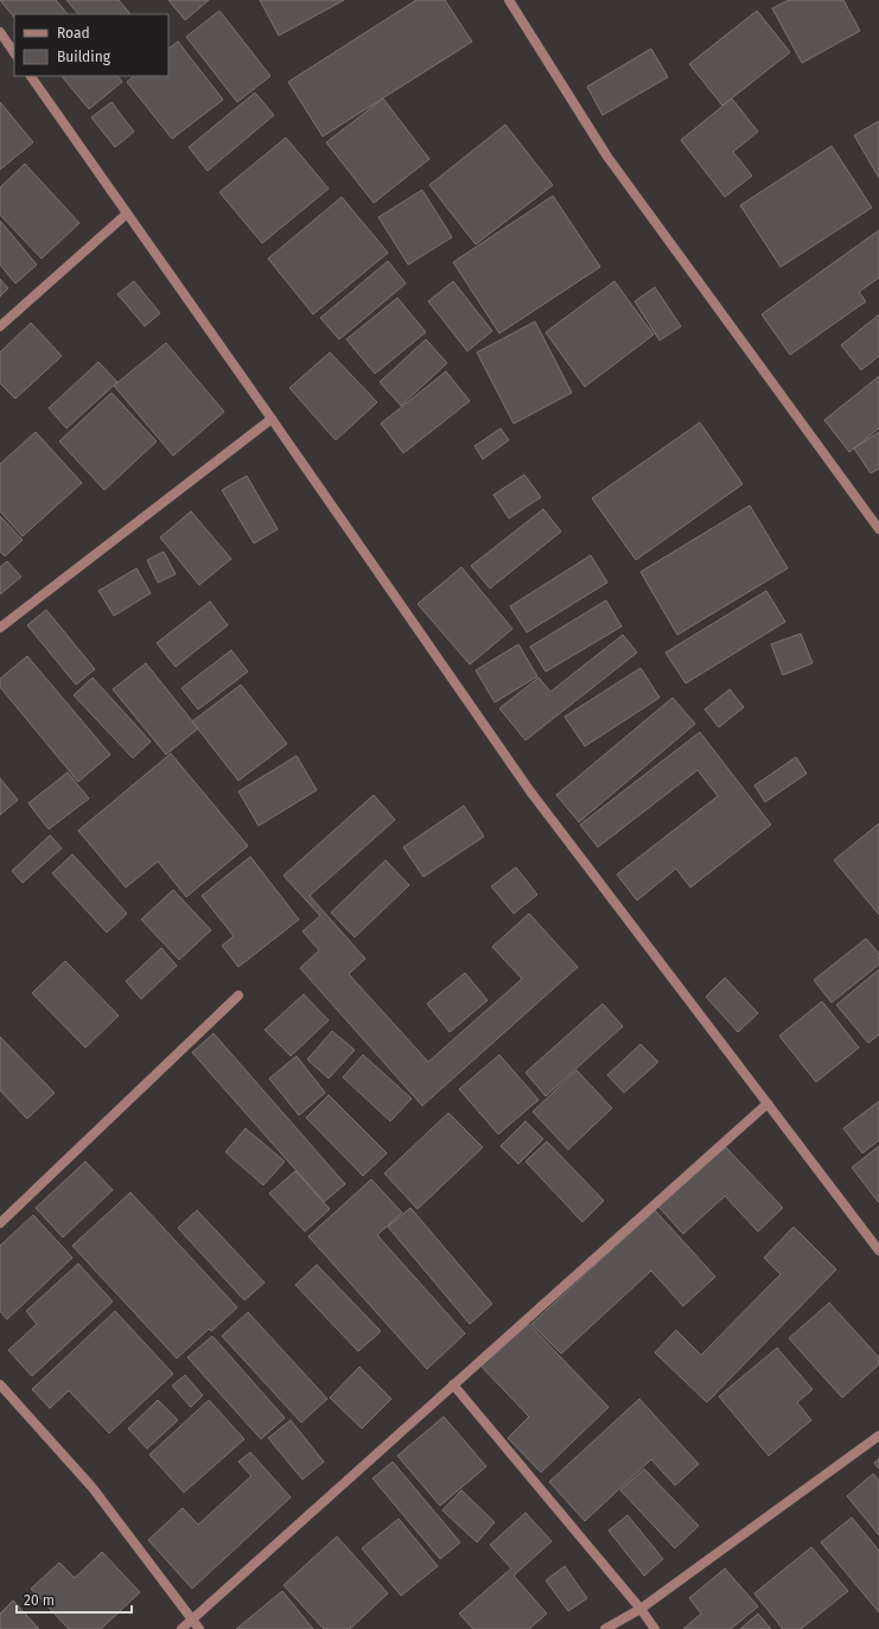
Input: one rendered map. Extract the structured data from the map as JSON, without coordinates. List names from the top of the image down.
{
  "legend": ["Road", "Building"],
  "scale_bar": "20 m"
}
